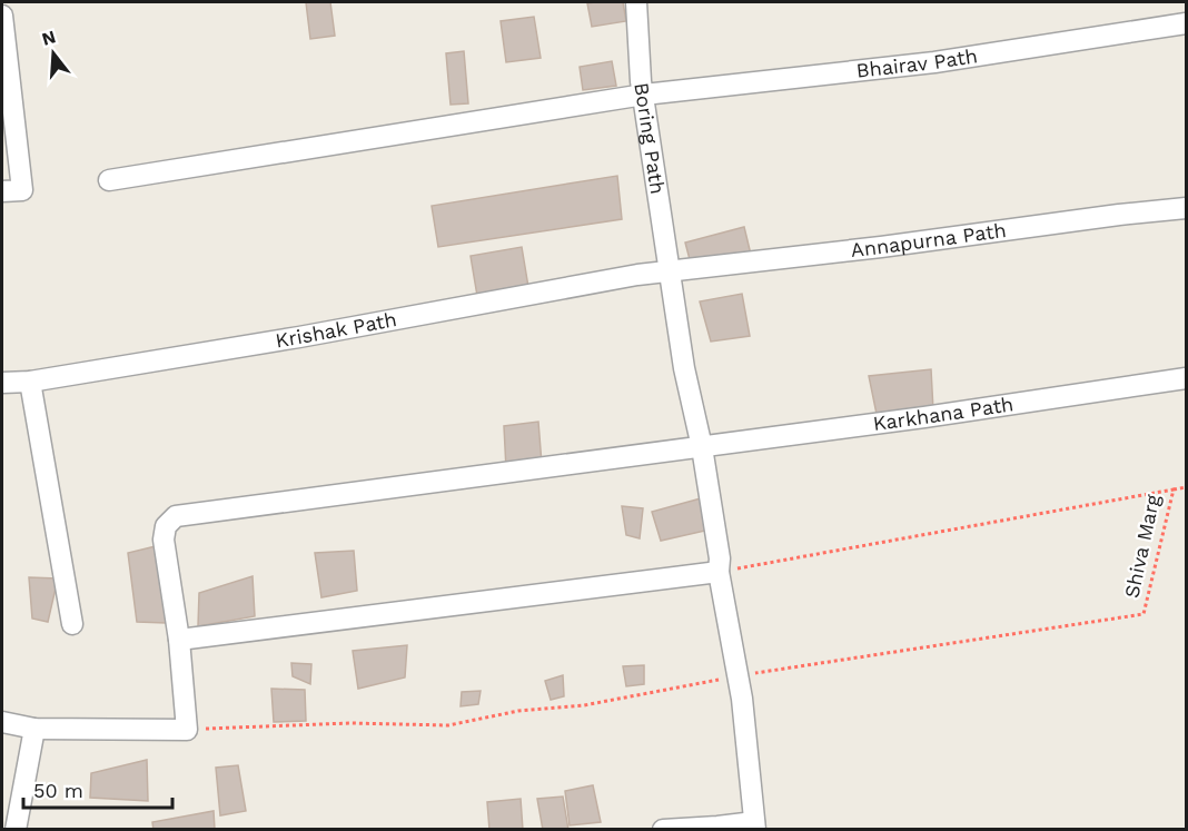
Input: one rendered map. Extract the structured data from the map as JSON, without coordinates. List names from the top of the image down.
{
  "streets": {
    "street": [
      "Bhairav Path",
      "Boring Path",
      "Annapurna Path",
      "Krishak Path",
      "Karkhana Path"
    ],
    "path": ["Shiva Marg"]
  },
  "crossings": [
    ["Bhairav Path", "Boring Path"],
    ["Boring Path", "Annapurna Path"],
    ["Boring Path", "Krishak Path"],
    ["Boring Path", "Karkhana Path"],
    ["Boring Path", "Shiva Marg"],
    ["Annapurna Path", "Krishak Path"]
  ],
  "scale_bar": "50 m",
  "north": "top"
}
